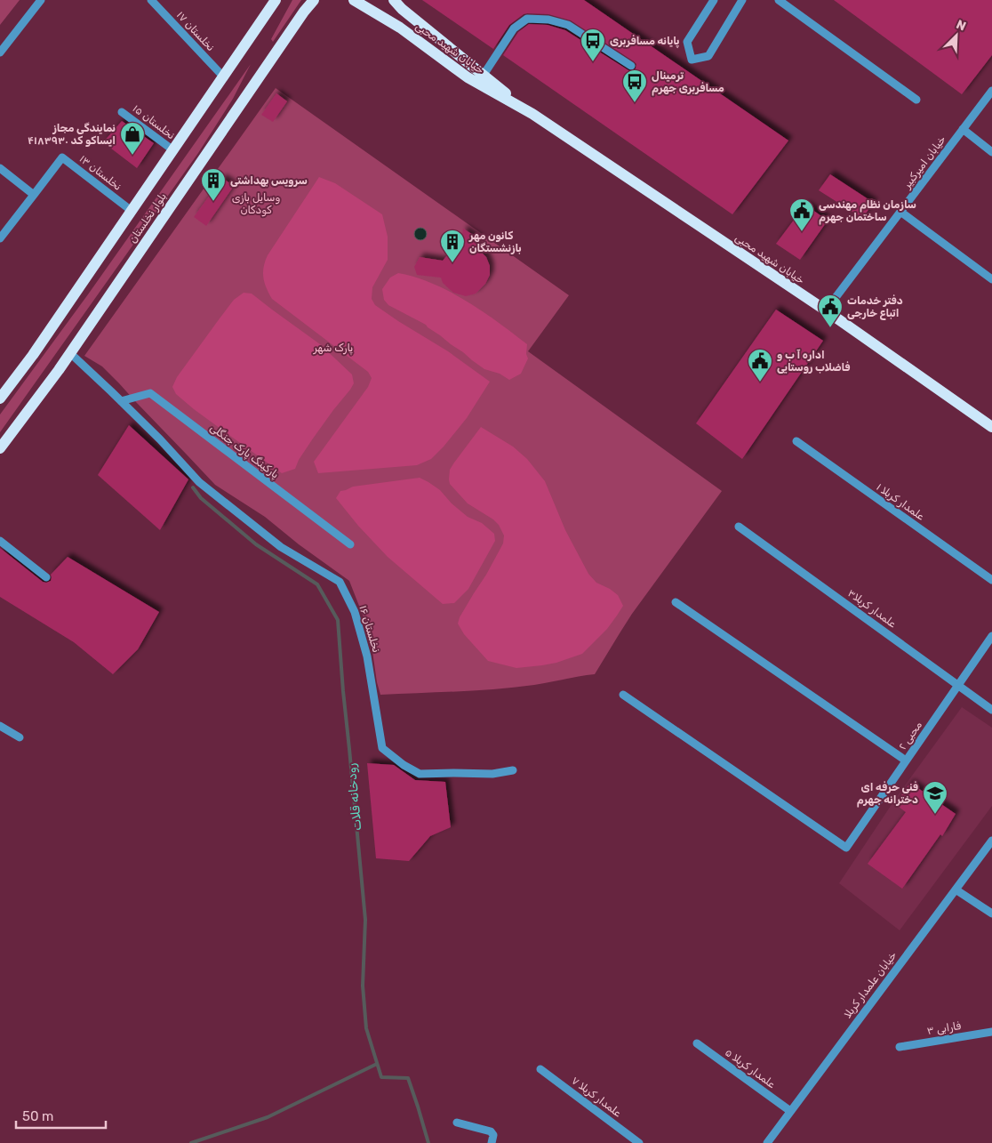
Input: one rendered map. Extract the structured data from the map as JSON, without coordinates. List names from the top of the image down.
{
  "streets": {
    "main road": ["خیابان شهید محبی", "بلوار نخلستان"],
    "street": [
      "نخلستان ۱۷",
      "نخلستان ۱۵",
      "خیابان امیرکبیر",
      "نخلستان ۱۳",
      "پارکینگ پارک جنگلی",
      "علمدار کربلا ۱",
      "علمدار کربلا۳",
      "نخلستان ۱۶",
      "محبی ۲",
      "خیابان علمدار کربلا",
      "فارابی ۳",
      "علمدار کربلا ۵",
      "علمدار کربلا ۷"
    ]
  },
  "crossings": [
    ["نخلستان ۱۷", "بلوار نخلستان"],
    ["خیابان شهید محبی", "خیابان امیرکبیر"],
    ["نخلستان ۱۵", "بلوار نخلستان"],
    ["نخلستان ۱۳", "بلوار نخلستان"],
    ["بلوار نخلستان", "نخلستان ۱۶"],
    ["پارکینگ پارک جنگلی", "نخلستان ۱۶"],
    ["علمدار کربلا۳", "محبی ۲"],
    ["خیابان علمدار کربلا", "علمدار کربلا ۵"]
  ],
  "water": ["رودخانه قلات"],
  "parks": ["وسایل بازی کودکان", "پارک شهر"],
  "places": {
    "bus stop": ["پایانه مسافربری", "ترمینال مسافربری جهرم"],
    "shop": ["نمایندگی مجاز ایساکو کد ۴۱۸۳۹۳۰"],
    "building": ["سرویس بهداشتی", "کانون مهر بازنشستگان"],
    "public building": ["سازمان نظام مهندسی ساختمان جهرم", "دفتر خدمات اتباع خارجی", "اداره آ ب و فاضلاب روستایی"],
    "school or university": ["فنی حرفه ای دخترانه جهرم"]
  },
  "scale_bar": "50 m",
  "north": "top right"
}
